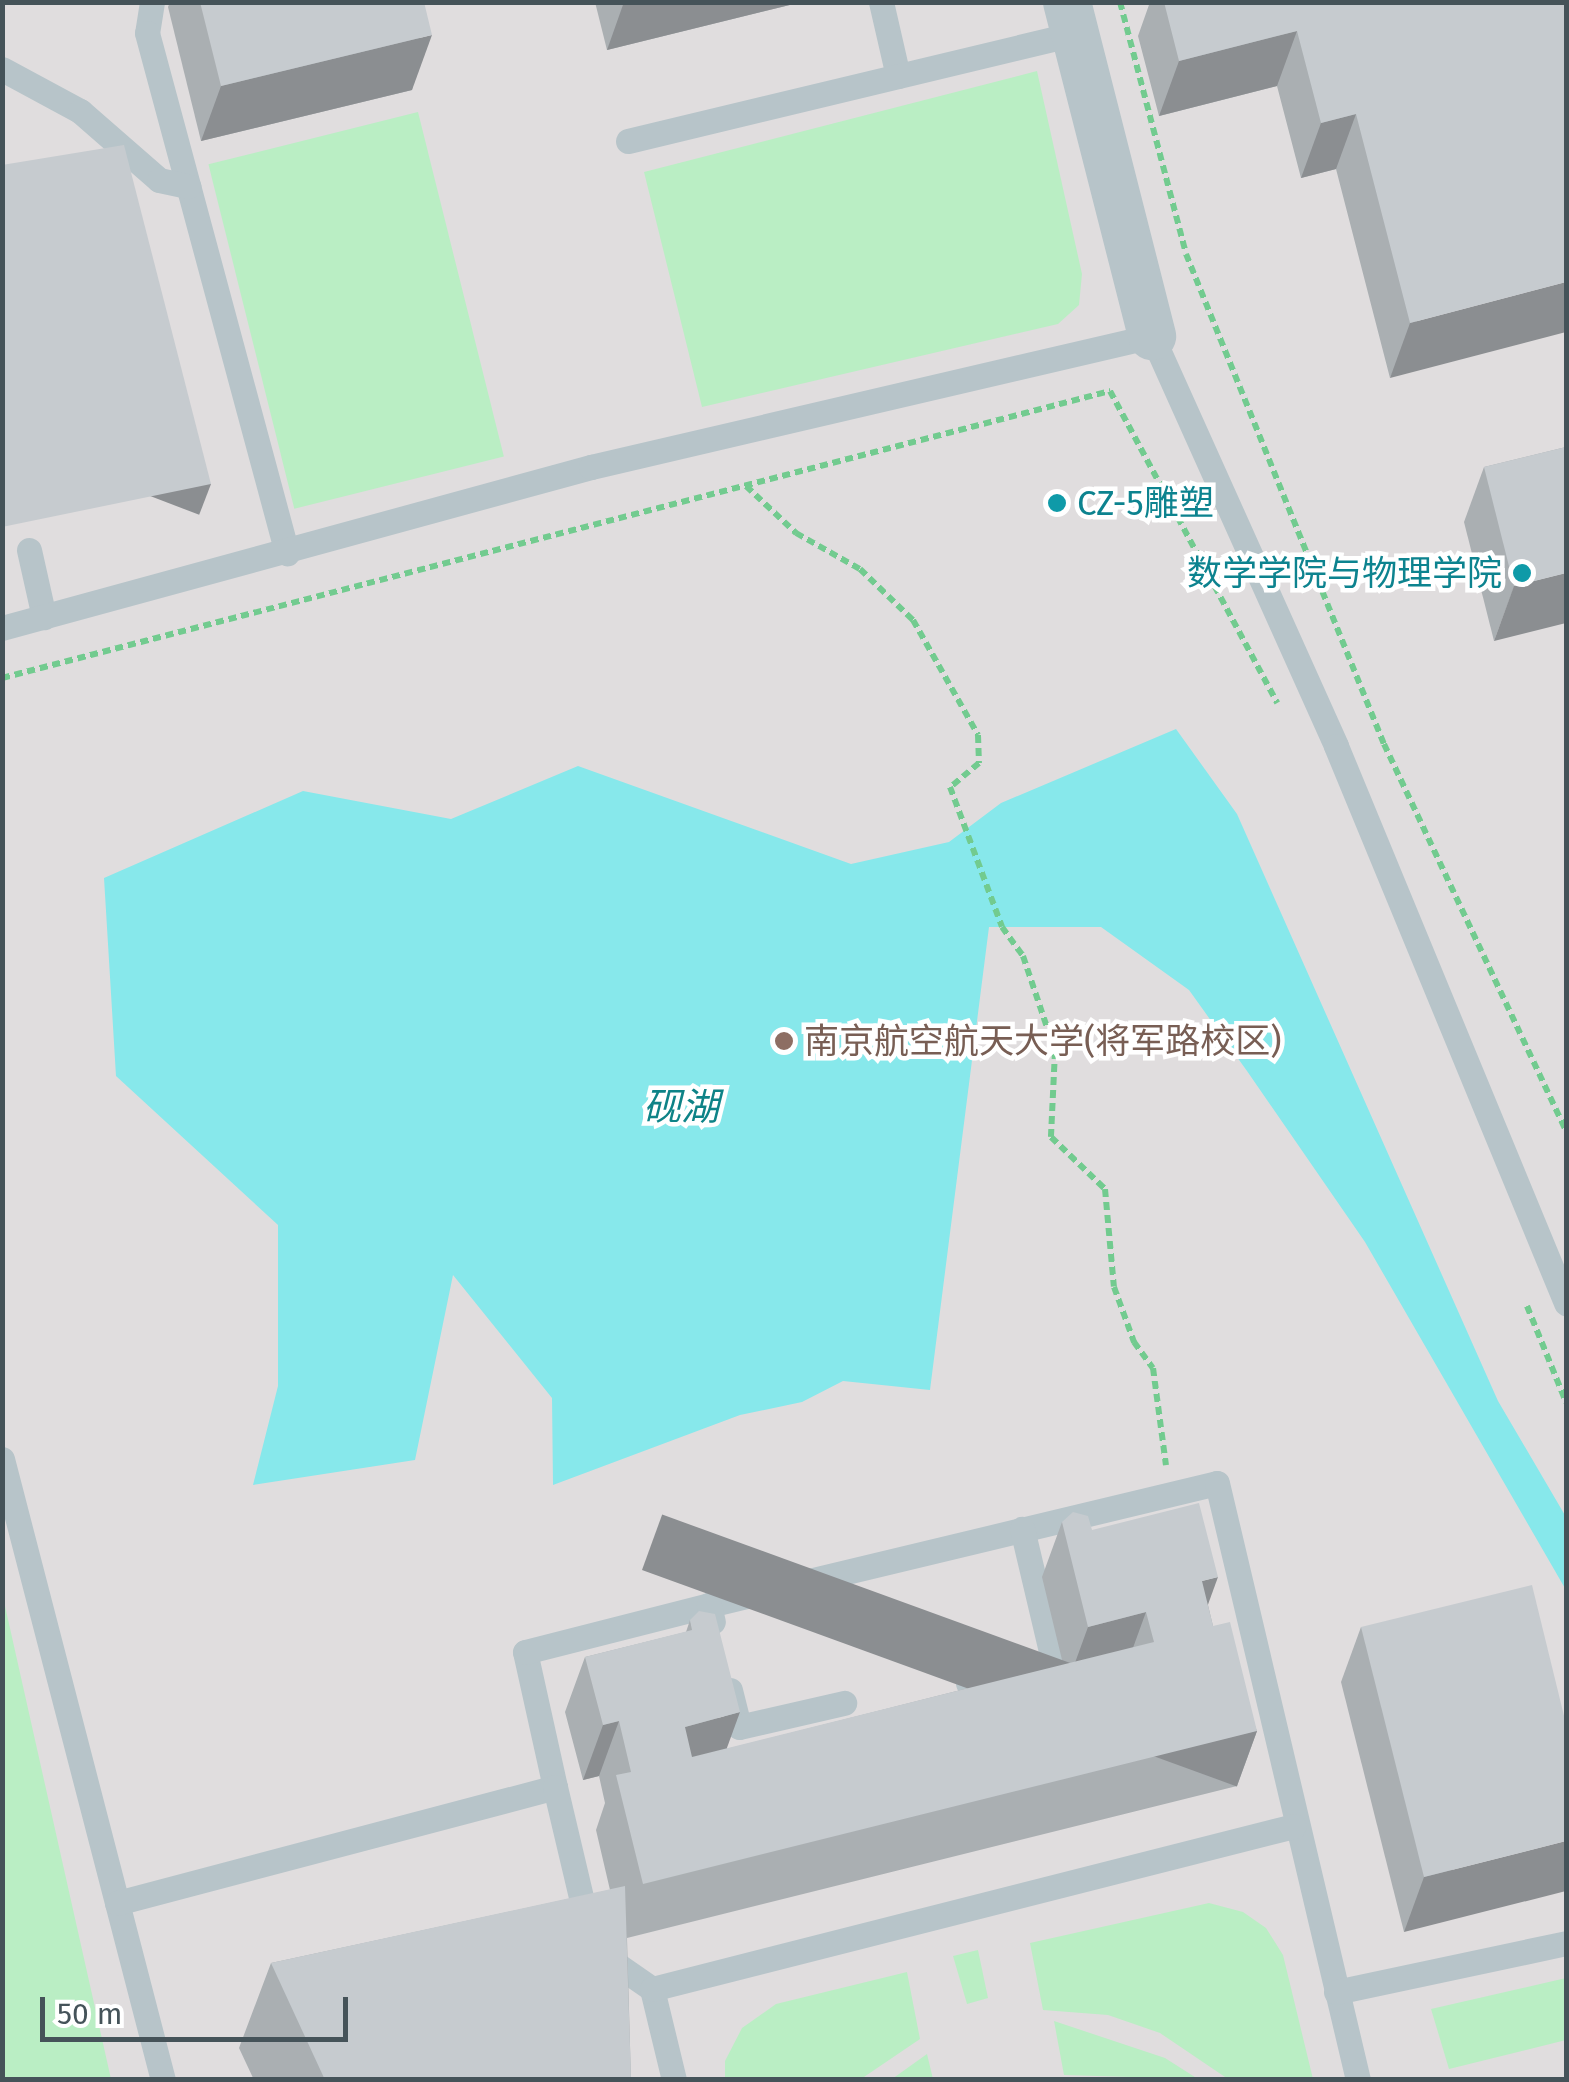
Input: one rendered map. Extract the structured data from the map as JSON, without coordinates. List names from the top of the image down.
{
  "water": ["砚湖"],
  "places": ["CZ-5雕塑", "数学学院与物理学院", "南京航空航天大学(将军路校区)"],
  "scale_bar": "50 m"
}
